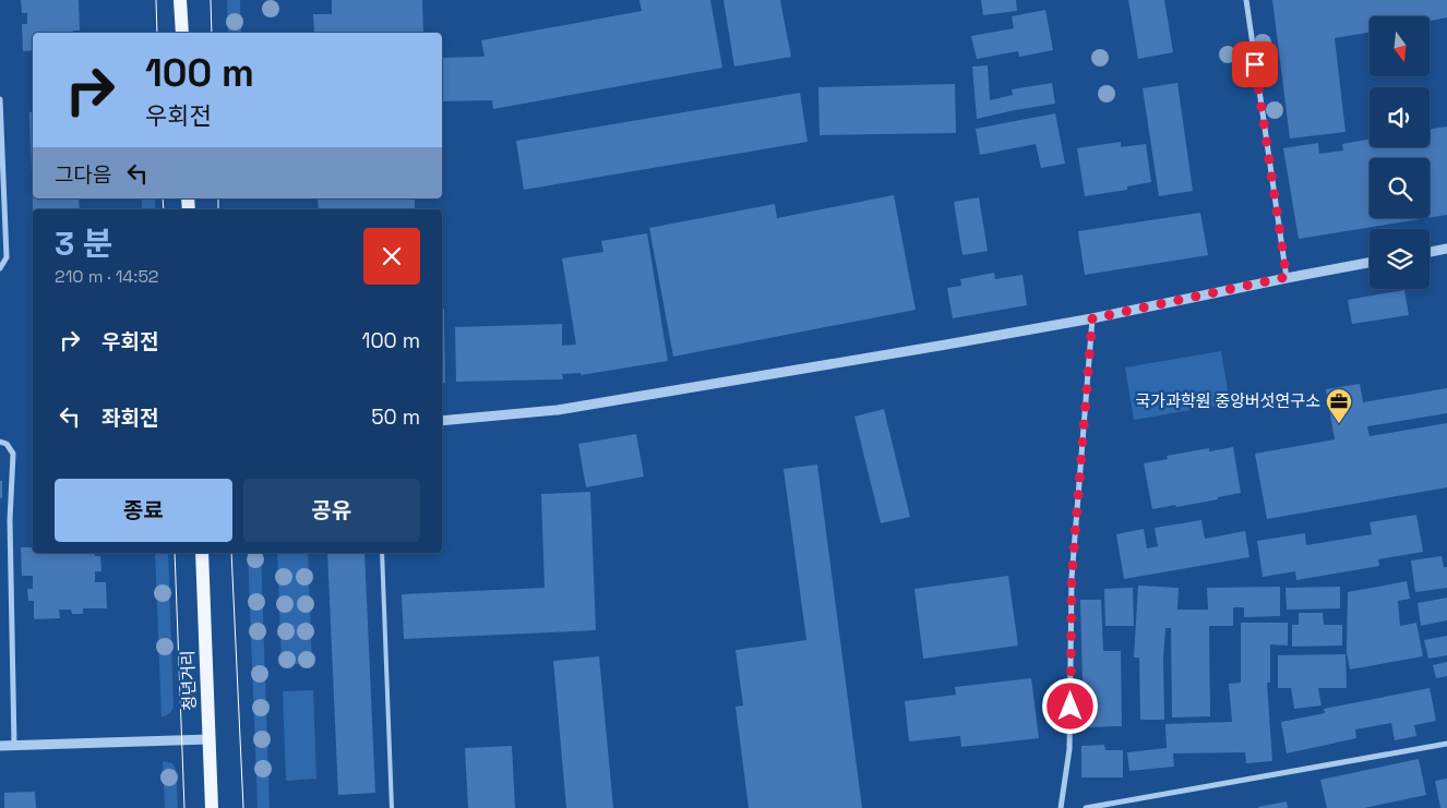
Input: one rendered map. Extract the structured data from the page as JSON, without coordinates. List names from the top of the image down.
{
  "streets": {
    "main road": ["청년거리"]
  },
  "places": {
    "office": ["국가과학원 중앙버섯연구소"]
  },
  "north": "bottom",
  "page": {
    "turn": ["100 m", "우회전"],
    "then": "그다음",
    "heading": ["3 분", "210 m · 14:52"],
    "list": [
      {
        "name": "우회전",
        "value": "100 m"
      },
      {
        "name": "좌회전",
        "value": "50 m"
      }
    ],
    "buttons": ["종료", "공유"]
  }
}
